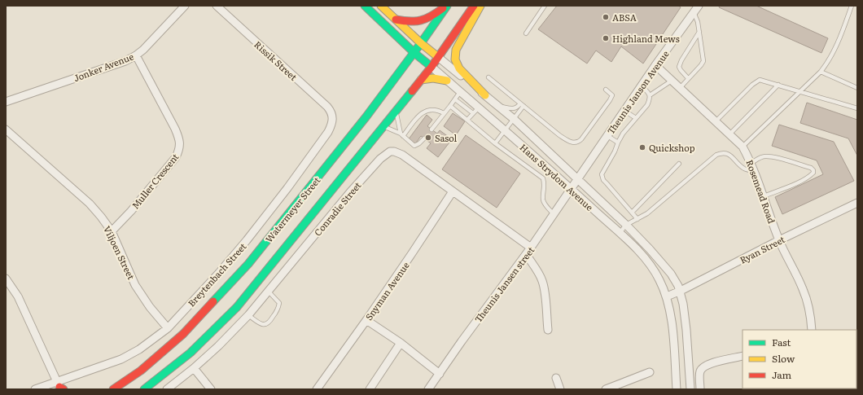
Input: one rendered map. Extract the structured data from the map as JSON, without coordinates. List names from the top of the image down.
{
  "streets": {
    "main road": ["Hans Strydom Avenue", "Watermeyer Street"],
    "street": [
      "Rissik Street",
      "Jonker Avenue",
      "Theunis Janson Avenue",
      "Muller Crescent",
      "Rosemead Road",
      "Conradie Street",
      "Ryan Street",
      "Viljoen Street",
      "Breytenbach Street",
      "Theunis Jansen street",
      "Snyman Avenue"
    ]
  },
  "crossings": [
    ["Rissik Street", "Breytenbach Street"],
    ["Jonker Avenue", "Muller Crescent"],
    ["Theunis Janson Avenue", "Hans Strydom Avenue"],
    ["Theunis Janson Avenue", "Rosemead Road"],
    ["Theunis Janson Avenue", "Theunis Jansen street"],
    ["Hans Strydom Avenue", "Watermeyer Street"],
    ["Hans Strydom Avenue", "Ryan Street"],
    ["Hans Strydom Avenue", "Theunis Jansen street"],
    ["Muller Crescent", "Viljoen Street"],
    ["Rosemead Road", "Ryan Street"],
    ["Conradie Street", "Theunis Jansen street"],
    ["Conradie Street", "Snyman Avenue"],
    ["Viljoen Street", "Breytenbach Street"]
  ],
  "places": [
    "ABSA",
    "Highland Mews",
    "Sasol",
    "Quickshop"
  ],
  "legend": ["Fast", "Slow", "Jam"]
}
